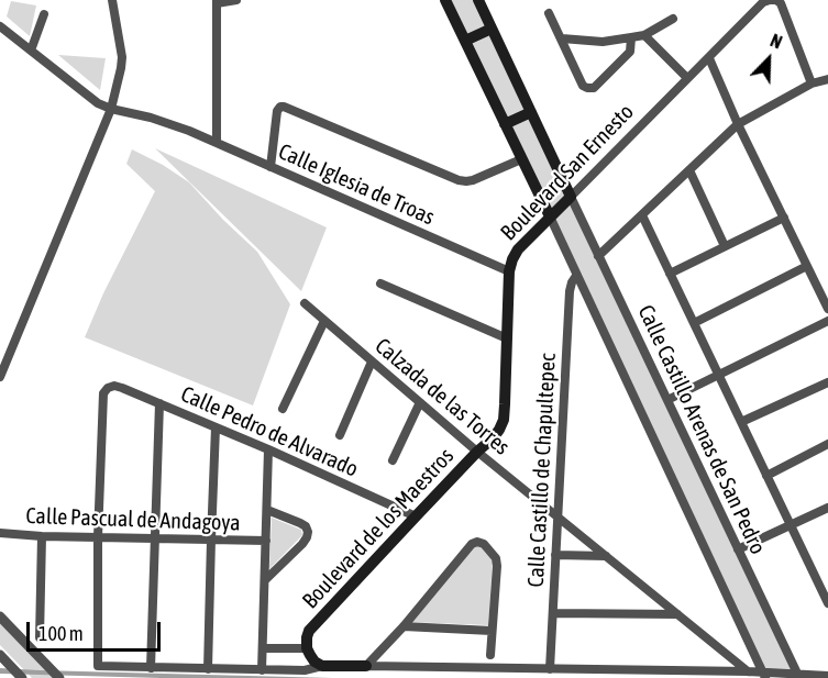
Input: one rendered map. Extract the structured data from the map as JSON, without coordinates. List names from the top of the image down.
{
  "streets": {
    "main road": ["Boulevard San Ernesto", "Boulevard de los Maestros"],
    "street": [
      "Calle Iglesia de Troas",
      "Calzada de las Torres",
      "Calle Castillo Arenas de San Pedro",
      "Calle Pedro de Alvarado",
      "Calle Castillo de Chapultepec",
      "Calle Pascual de Andagoya"
    ]
  },
  "crossings": [
    ["Boulevard San Ernesto", "Calle Iglesia de Troas"],
    ["Boulevard San Ernesto", "Calzada de las Torres"],
    ["Boulevard San Ernesto", "Calle Castillo Arenas de San Pedro"],
    ["Boulevard San Ernesto", "Boulevard de los Maestros"],
    ["Calzada de las Torres", "Calle Castillo de Chapultepec"],
    ["Calzada de las Torres", "Boulevard de los Maestros"],
    ["Calle Pedro de Alvarado", "Calle Pascual de Andagoya"],
    ["Calle Pedro de Alvarado", "Boulevard de los Maestros"]
  ],
  "scale_bar": "100 m",
  "north": "top right"
}
